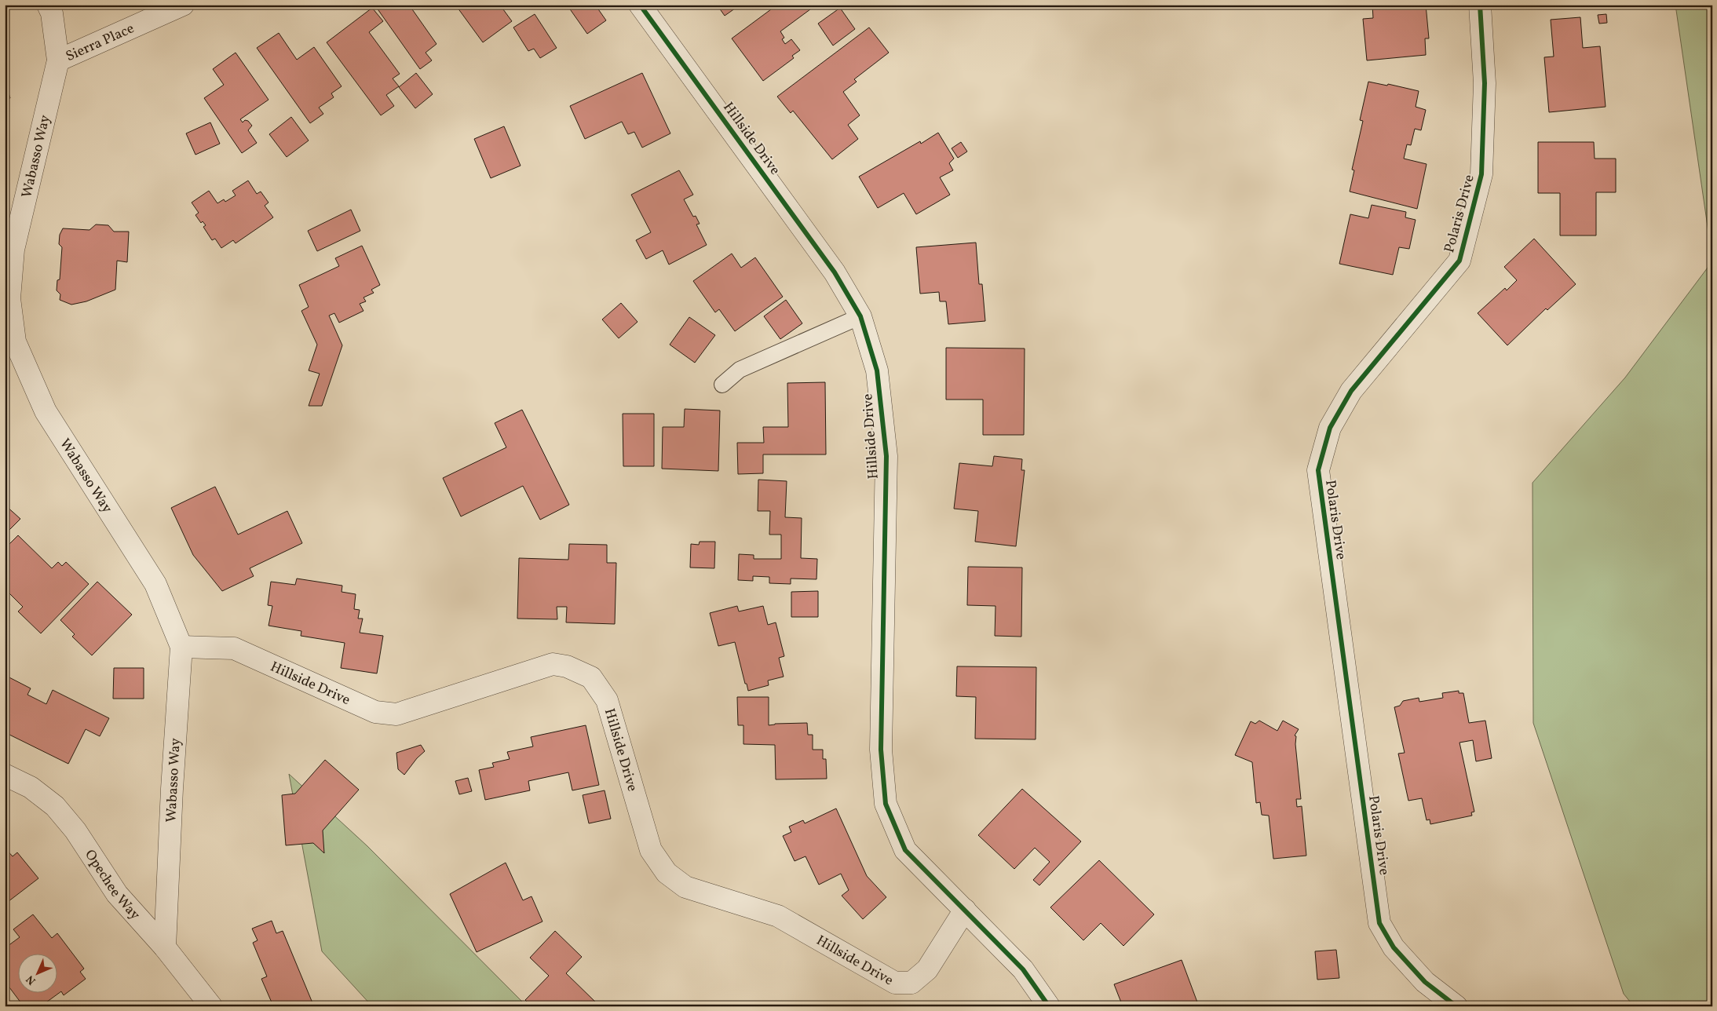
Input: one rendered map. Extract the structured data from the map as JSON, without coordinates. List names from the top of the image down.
{
  "streets": {
    "street": [
      "Sierra Place",
      "Hillside Drive",
      "Wabasso Way",
      "Polaris Drive",
      "Opechee Way"
    ]
  },
  "crossings": [
    ["Sierra Place", "Wabasso Way"],
    ["Hillside Drive", "Wabasso Way"],
    ["Wabasso Way", "Opechee Way"]
  ],
  "north": "bottom left"
}
